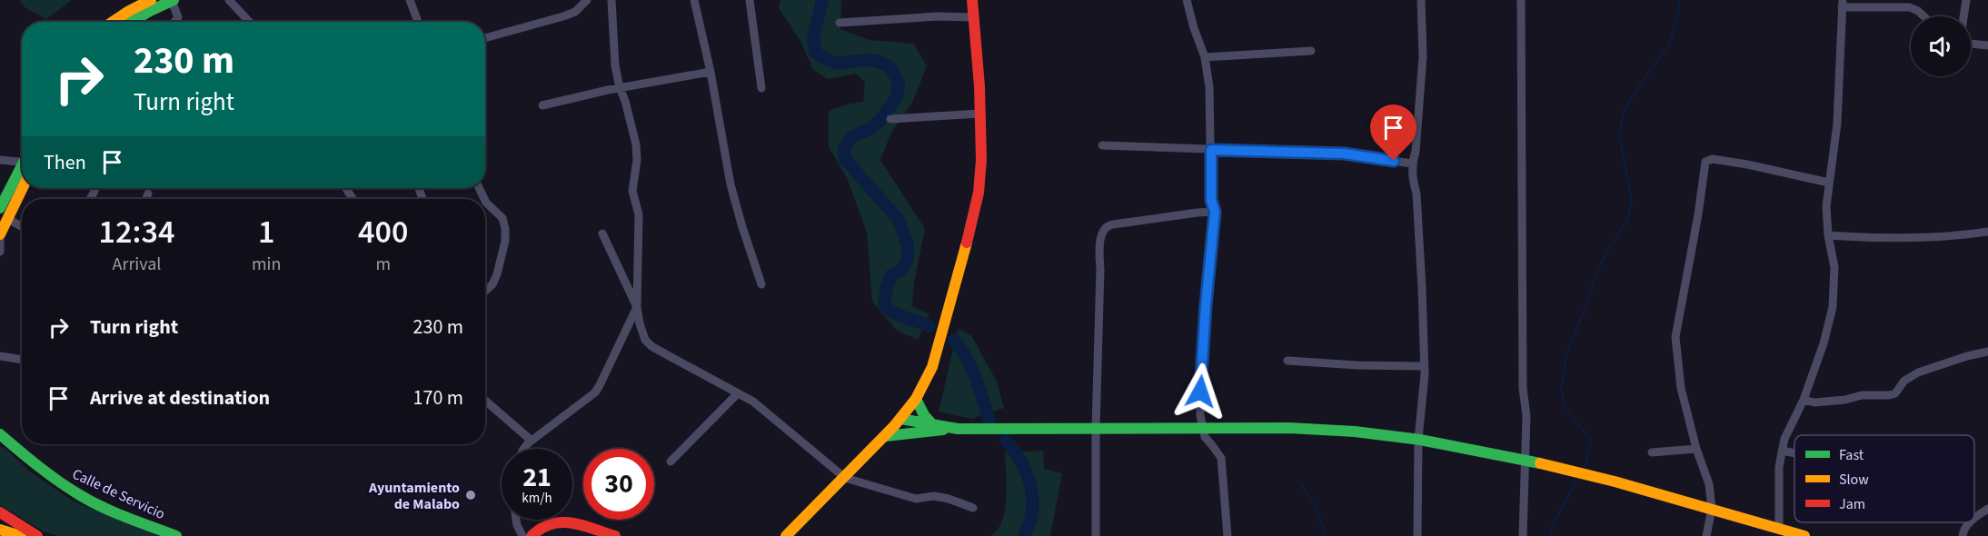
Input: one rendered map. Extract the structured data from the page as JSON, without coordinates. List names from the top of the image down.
{
  "streets": {
    "main road": ["Calle de Servicio"]
  },
  "places": ["Ayuntamiento de Malabo"],
  "legend": ["Fast", "Slow", "Jam"],
  "page": {
    "turn": ["230 m", "Turn right"],
    "then": "Then",
    "eta": [
      "12:34",
      "Arrival",
      "1",
      "min",
      "400",
      "m"
    ],
    "list": [
      {
        "name": "Turn right",
        "value": "230 m"
      },
      {
        "name": "Arrive at destination",
        "value": "170 m"
      }
    ],
    "speed": "21 km/h",
    "limit": "30"
  }
}
